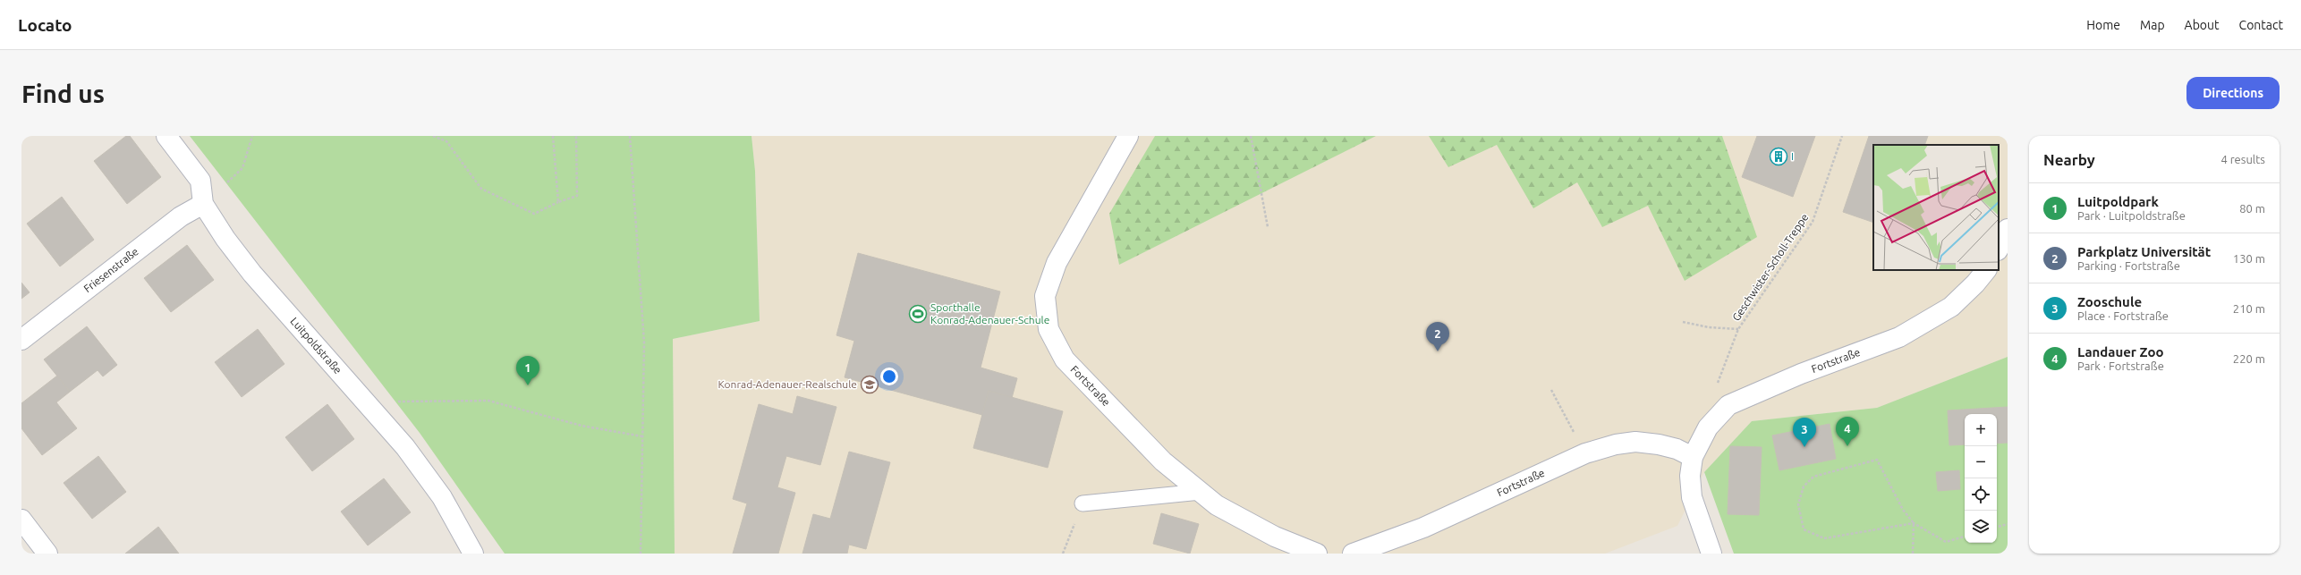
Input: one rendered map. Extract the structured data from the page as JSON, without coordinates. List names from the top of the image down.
{
  "streets": {
    "street": ["Friesenstraße", "Luitpoldstraße", "Fortstraße"],
    "path": ["Geschwister-Scholl-Treppe"]
  },
  "crossings": [
    ["Friesenstraße", "Luitpoldstraße"]
  ],
  "places": {
    "building": ["I"],
    "sports": ["Sporthalle Konrad-Adenauer-Schule"],
    "school or university": ["Konrad-Adenauer-Realschule"]
  },
  "page": {
    "header": "Locato",
    "nav": [
      "Home",
      "Map",
      "About",
      "Contact"
    ],
    "buttons": "Directions",
    "title": "Find us",
    "heading": ["Nearby", "4 results"],
    "list": [
      {
        "mark": "1",
        "name": "Luitpoldpark",
        "note": "Park · Luitpoldstraße",
        "value": "80 m"
      },
      {
        "mark": "2",
        "name": "Parkplatz Universität",
        "note": "Parking · Fortstraße",
        "value": "130 m"
      },
      {
        "mark": "3",
        "name": "Zooschule",
        "note": "Place · Fortstraße",
        "value": "210 m"
      },
      {
        "mark": "4",
        "name": "Landauer Zoo",
        "note": "Park · Fortstraße",
        "value": "220 m"
      }
    ],
    "pins": [
      "2",
      "1",
      "4",
      "3"
    ],
    "map_buttons": ["+", "−"]
  }
}
